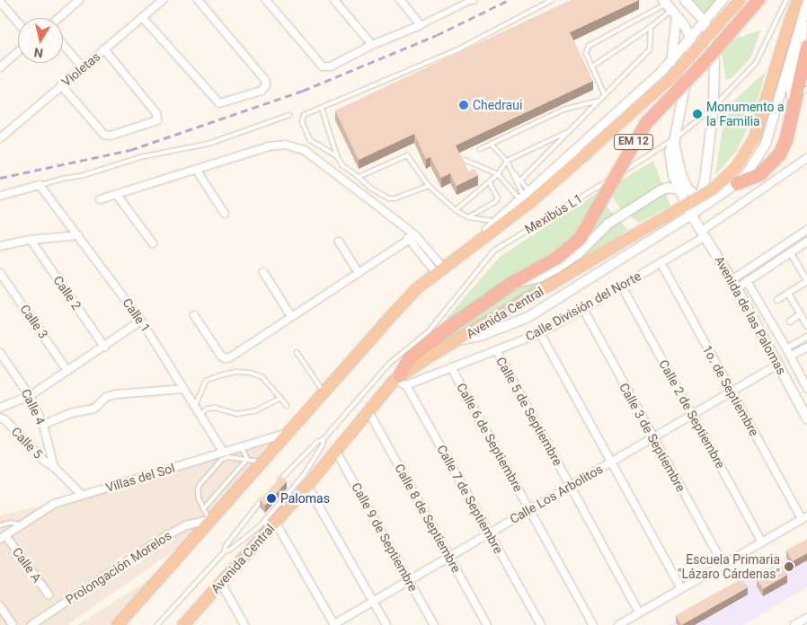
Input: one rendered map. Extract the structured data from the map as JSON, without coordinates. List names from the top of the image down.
{
  "streets": {
    "highway": ["EM 12", "Avenida Central"],
    "main road": ["Avenida de las Palomas"],
    "street": [
      "Violetas",
      "Calle 2",
      "Calle División del Norte",
      "Calle 1",
      "Calle 3",
      "1o. de Septiembre",
      "Calle 4",
      "Calle 5 de Septiembre",
      "Calle 2 de Septiembre",
      "Calle 6 de Septiembre",
      "Calle 3 de Septiembre",
      "Calle 5",
      "Villas del Sol",
      "Calle Los Arbolitos",
      "Calle 7 de Septiembre",
      "Calle 8 de Septiembre",
      "Calle 9 de Septiembre",
      "Calle A",
      "Prolongación Morelos"
    ],
    "lane": ["Mexibús L1"]
  },
  "crossings": [
    ["Mexibús L1", "Avenida de las Palomas"],
    ["Calle División del Norte", "Avenida Central"],
    ["Calle División del Norte", "Avenida de las Palomas"],
    ["Calle División del Norte", "1o. de Septiembre"],
    ["Calle División del Norte", "Calle 5 de Septiembre"],
    ["Calle División del Norte", "Calle 2 de Septiembre"],
    ["Calle División del Norte", "Calle 6 de Septiembre"],
    ["Calle División del Norte", "Calle 3 de Septiembre"],
    ["Calle División del Norte", "Calle 7 de Septiembre"],
    ["Avenida Central", "Calle 7 de Septiembre"],
    ["Avenida Central", "Calle 8 de Septiembre"],
    ["Avenida Central", "Calle 9 de Septiembre"],
    ["Calle 1", "Villas del Sol"],
    ["Avenida de las Palomas", "Calle Los Arbolitos"],
    ["1o. de Septiembre", "Calle Los Arbolitos"],
    ["Calle 4", "Calle 5"],
    ["Calle 5 de Septiembre", "Calle Los Arbolitos"],
    ["Calle 2 de Septiembre", "Calle Los Arbolitos"],
    ["Calle 6 de Septiembre", "Calle Los Arbolitos"],
    ["Calle 3 de Septiembre", "Calle Los Arbolitos"],
    ["Calle 5", "Villas del Sol"],
    ["Villas del Sol", "Calle A"],
    ["Calle Los Arbolitos", "Calle 7 de Septiembre"],
    ["Calle Los Arbolitos", "Calle 8 de Septiembre"],
    ["Calle Los Arbolitos", "Calle 9 de Septiembre"]
  ],
  "places": [
    "Chedraui",
    "Monumento a la Familia",
    "Palomas",
    "Escuela Primaria \"Lázaro Cárdenas\""
  ],
  "north": "bottom"
}
